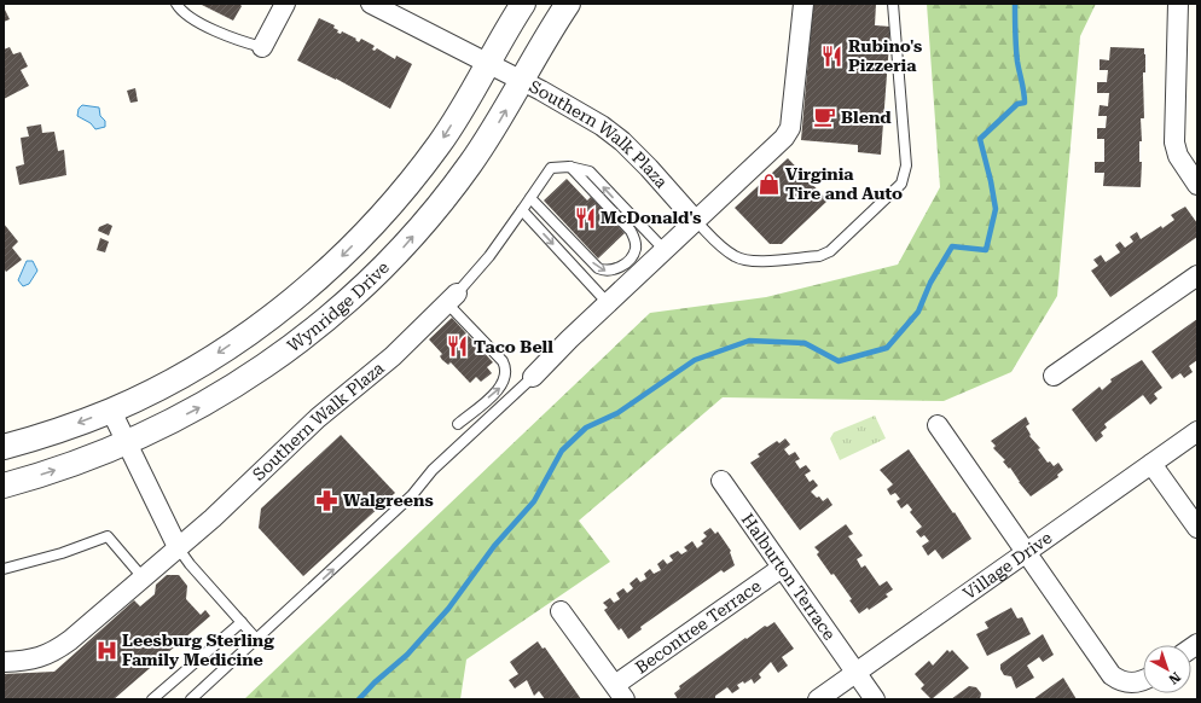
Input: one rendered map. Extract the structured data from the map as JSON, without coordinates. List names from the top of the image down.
{
  "streets": {
    "street": [
      "Southern Walk Plaza",
      "Wynridge Drive",
      "Village Drive",
      "Halburton Terrace",
      "Becontree Terrace"
    ]
  },
  "crossings": [
    ["Southern Walk Plaza", "Wynridge Drive"],
    ["Village Drive", "Halburton Terrace"],
    ["Halburton Terrace", "Becontree Terrace"]
  ],
  "places": {
    "restaurant": ["Rubino's Pizzeria", "McDonald's", "Taco Bell"],
    "cafe": ["Blend"],
    "shop": ["Virginia Tire and Auto"],
    "pharmacy": ["Walgreens"],
    "hospital": ["Leesburg Sterling Family Medicine"]
  },
  "north": "bottom right"
}
